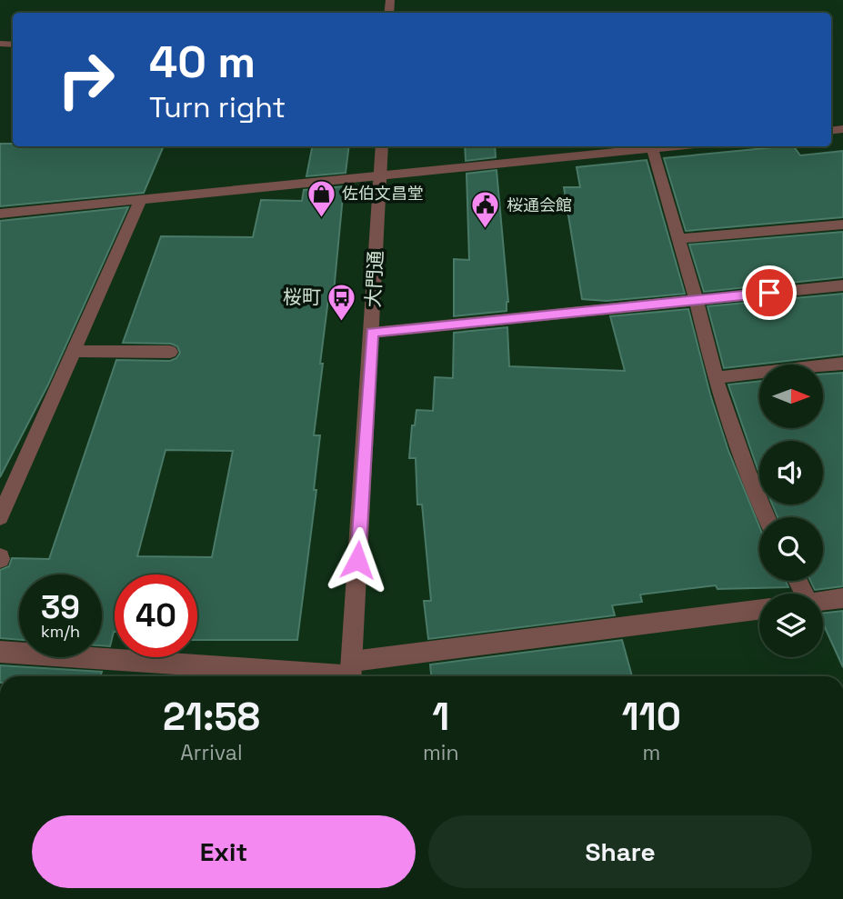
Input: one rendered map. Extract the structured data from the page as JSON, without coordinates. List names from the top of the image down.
{
  "streets": {
    "street": ["大門通"]
  },
  "places": {
    "shop": ["佐伯文昌堂"],
    "public building": ["桜通会館"],
    "bus stop": ["桜町"]
  },
  "north": "right",
  "page": {
    "turn": ["40 m", "Turn right"],
    "speed": "39 km/h",
    "limit": "40",
    "eta": [
      "21:58",
      "Arrival",
      "1",
      "min",
      "110",
      "m"
    ],
    "buttons": ["Exit", "Share"]
  }
}
